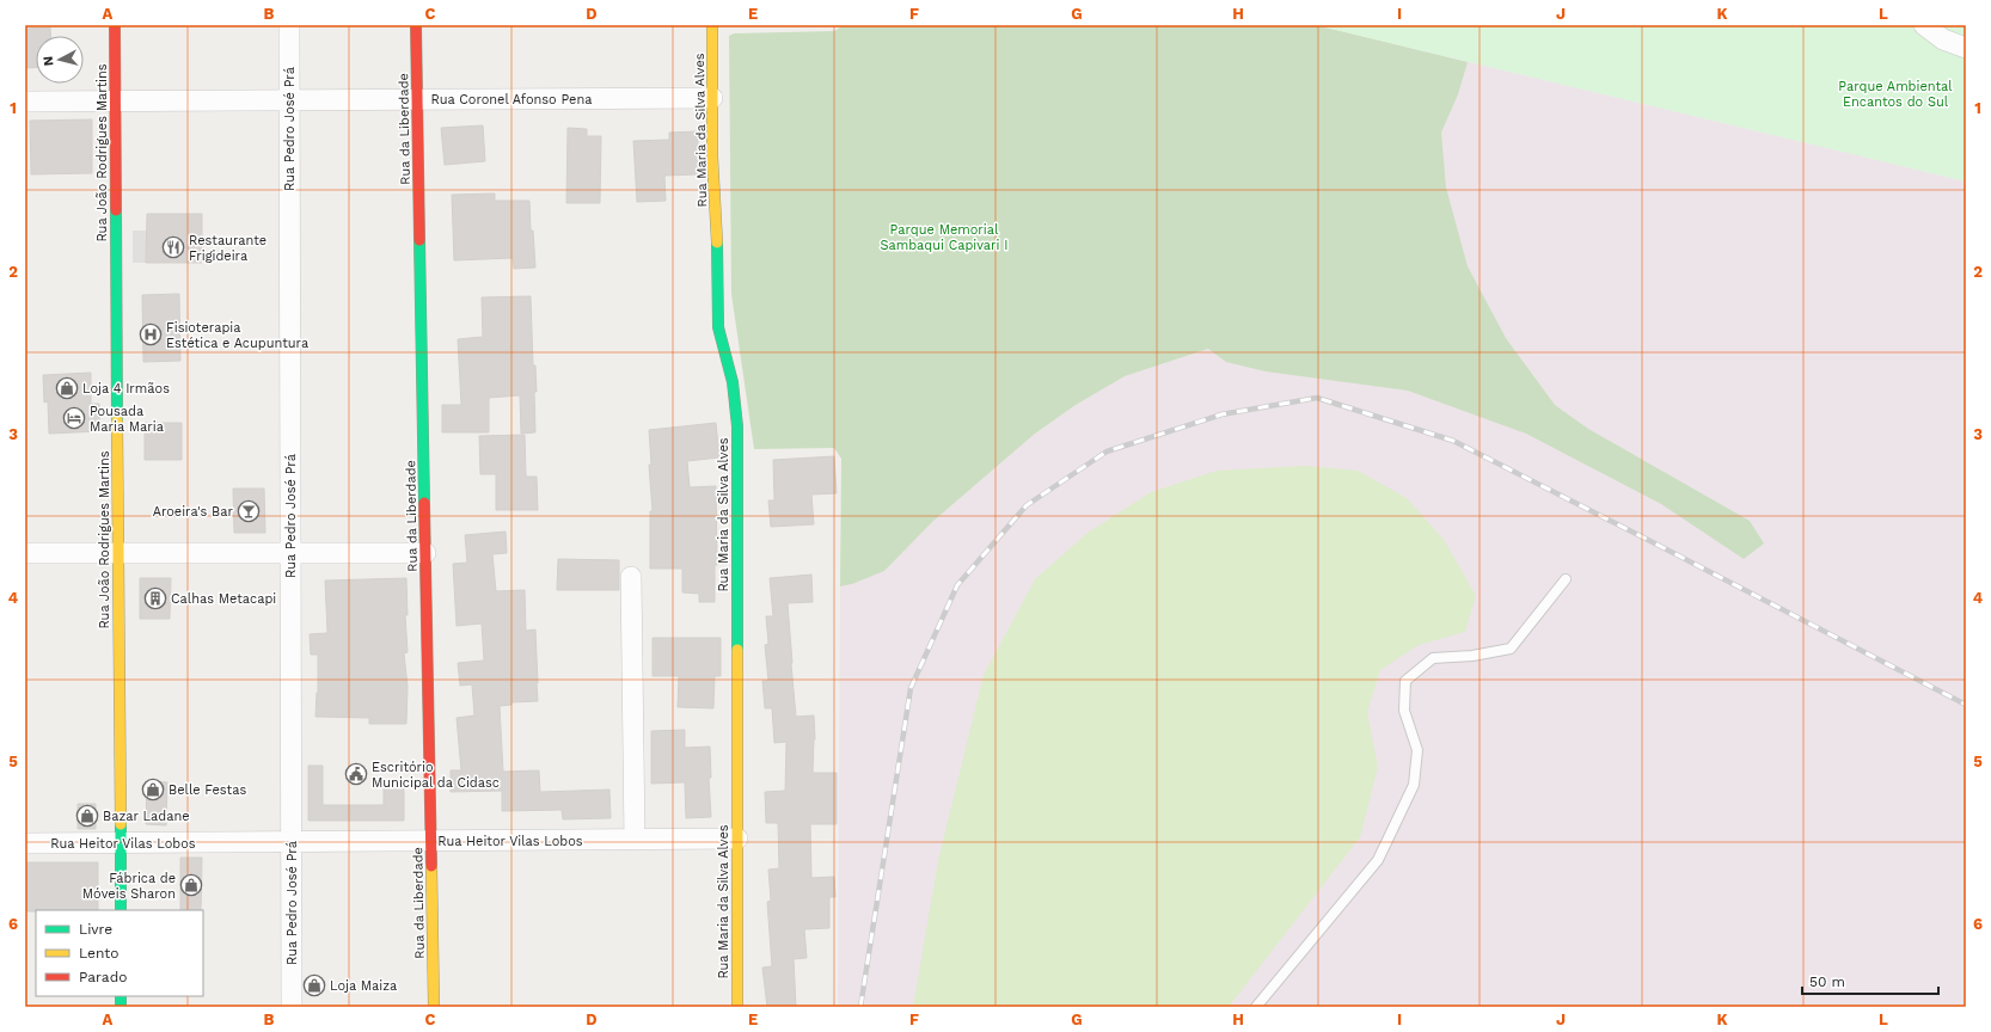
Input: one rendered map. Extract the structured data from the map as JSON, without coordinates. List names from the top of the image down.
{
  "streets": {
    "street": [
      "Rua Coronel Afonso Pena",
      "Rua Pedro José Prá",
      "Rua da Liberdade",
      "Rua Maria da Silva Alves",
      "Rua João Rodrigues Martins",
      "Rua Heitor Vilas Lobos"
    ]
  },
  "crossings": [
    ["Rua Coronel Afonso Pena", "Rua Pedro José Prá"],
    ["Rua Coronel Afonso Pena", "Rua da Liberdade"],
    ["Rua Coronel Afonso Pena", "Rua Maria da Silva Alves"],
    ["Rua Coronel Afonso Pena", "Rua João Rodrigues Martins"],
    ["Rua Pedro José Prá", "Rua Heitor Vilas Lobos"],
    ["Rua da Liberdade", "Rua Heitor Vilas Lobos"],
    ["Rua Maria da Silva Alves", "Rua Heitor Vilas Lobos"],
    ["Rua João Rodrigues Martins", "Rua Heitor Vilas Lobos"]
  ],
  "parks": ["Parque Ambiental Encantos do Sul", "Parque Memorial Sambaqui Capivari I"],
  "places": {
    "restaurant": ["Restaurante Frigideira"],
    "hospital": ["Fisioterapia Estética e Acupuntura"],
    "shop": [
      "Loja 4 Irmãos",
      "Belle Festas",
      "Bazar Ladane",
      "Fábrica de Móveis Sharon",
      "Loja Maiza"
    ],
    "hotel": ["Pousada Maria Maria"],
    "bar": ["Aroeira's Bar"],
    "building": ["Calhas Metacapi"],
    "public building": ["Escritório Municipal da Cidasc"]
  },
  "legend": ["Livre", "Lento", "Parado"],
  "scale_bar": "50 m",
  "north": "left",
  "grid": {
    "columns": [
      "A",
      "B",
      "C",
      "D",
      "E",
      "F",
      "G",
      "H",
      "I",
      "J",
      "K",
      "L"
    ],
    "rows": [
      "1",
      "2",
      "3",
      "4",
      "5",
      "6"
    ]
  }
}
